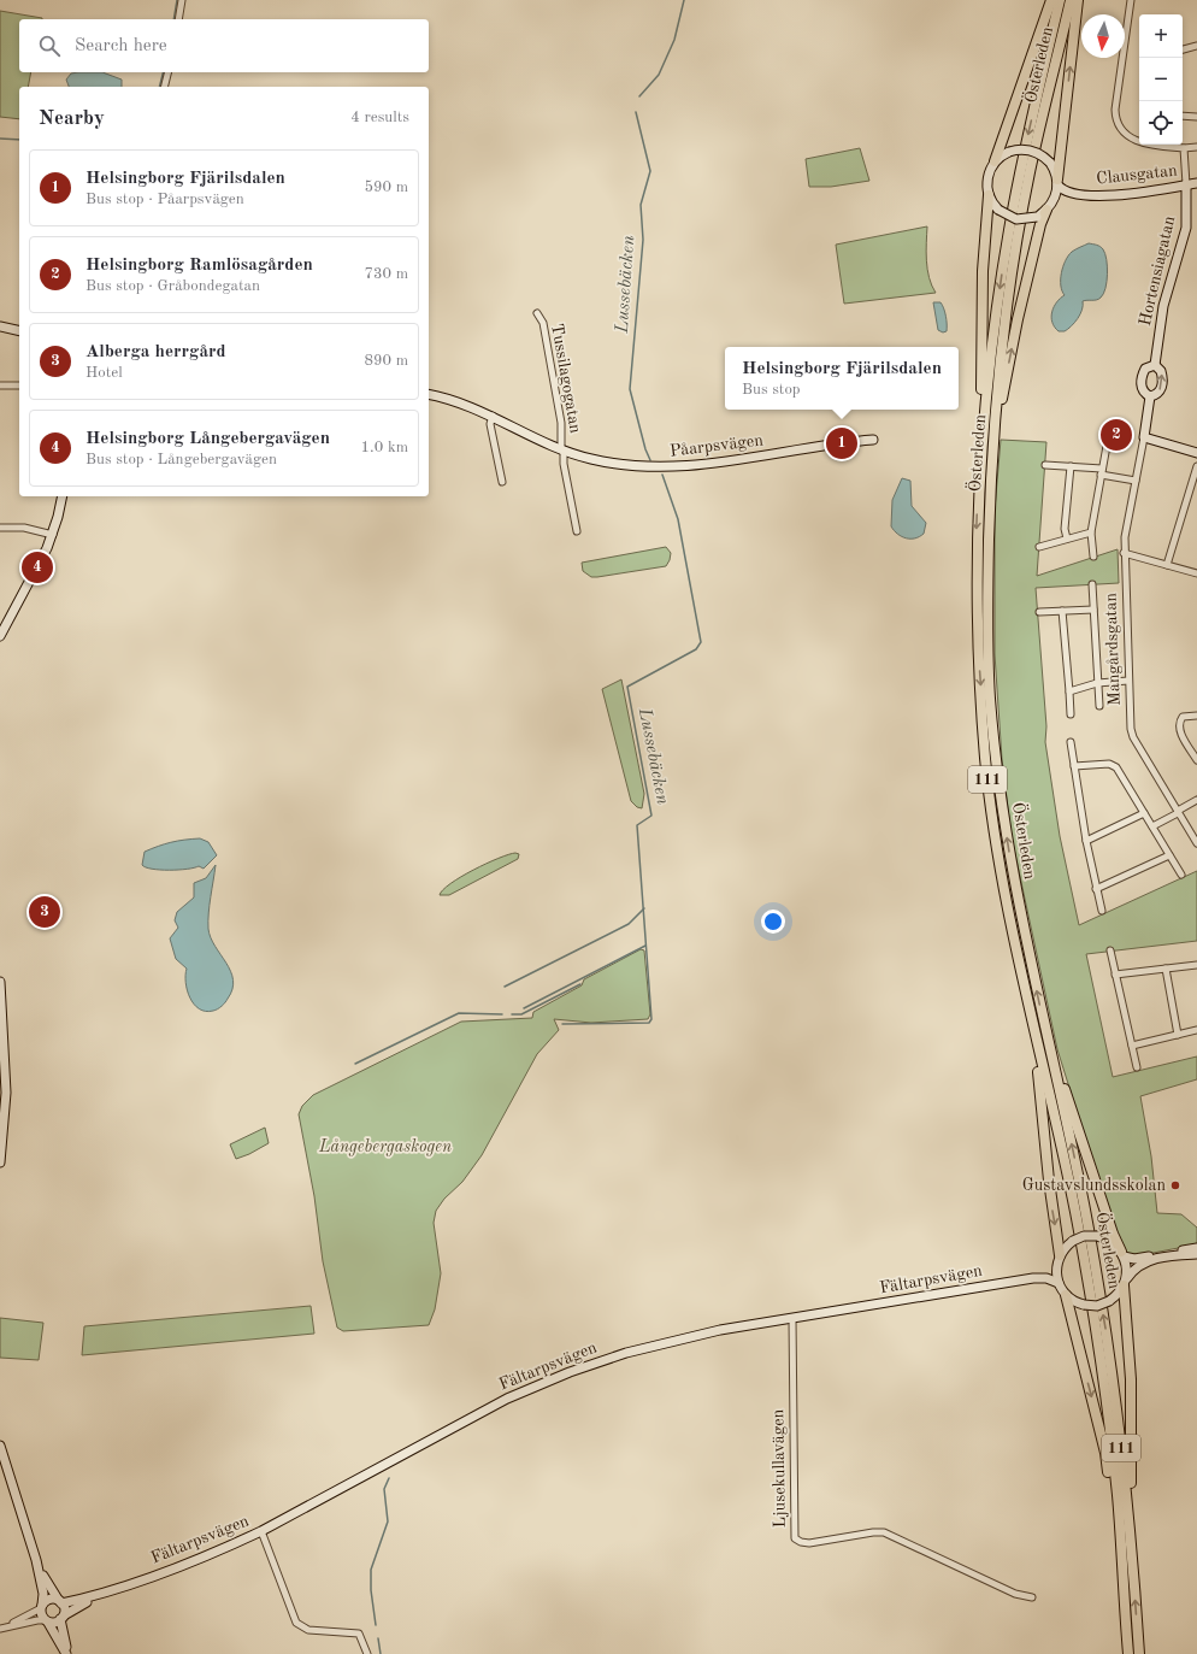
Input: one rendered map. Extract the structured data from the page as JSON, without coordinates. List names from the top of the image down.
{
  "streets": {
    "main road": ["Österleden", "111"],
    "street": [
      "Clausgatan",
      "Hortensiagatan",
      "Tussilagogatan",
      "Påarpsvägen",
      "Mangårdsgatan",
      "Fältarpsvägen",
      "Ljusekullavägen"
    ]
  },
  "crossings": [
    ["Clausgatan", "Hortensiagatan"],
    ["Hortensiagatan", "Mangårdsgatan"],
    ["Tussilagogatan", "Påarpsvägen"],
    ["Fältarpsvägen", "Ljusekullavägen"]
  ],
  "water": ["Lussebäcken"],
  "parks": ["Långebergaskogen"],
  "places": ["Gustavslundsskolan"],
  "north": "bottom",
  "page": {
    "map_buttons": ["+", "−"],
    "search": "Search here",
    "heading": ["Nearby", "4 results"],
    "list": [
      {
        "mark": "1",
        "name": "Helsingborg Fjärilsdalen",
        "note": "Bus stop · Påarpsvägen",
        "value": "590 m"
      },
      {
        "mark": "2",
        "name": "Helsingborg Ramlösagården",
        "note": "Bus stop · Gråbondegatan",
        "value": "730 m"
      },
      {
        "mark": "3",
        "name": "Alberga herrgård",
        "note": "Hotel",
        "value": "890 m"
      },
      {
        "mark": "4",
        "name": "Helsingborg Långebergavägen",
        "note": "Bus stop · Långebergavägen",
        "value": "1.0 km"
      }
    ],
    "popup": ["Helsingborg Fjärilsdalen", "Bus stop"],
    "pins": [
      "2",
      "1",
      "4",
      "3"
    ]
  }
}
